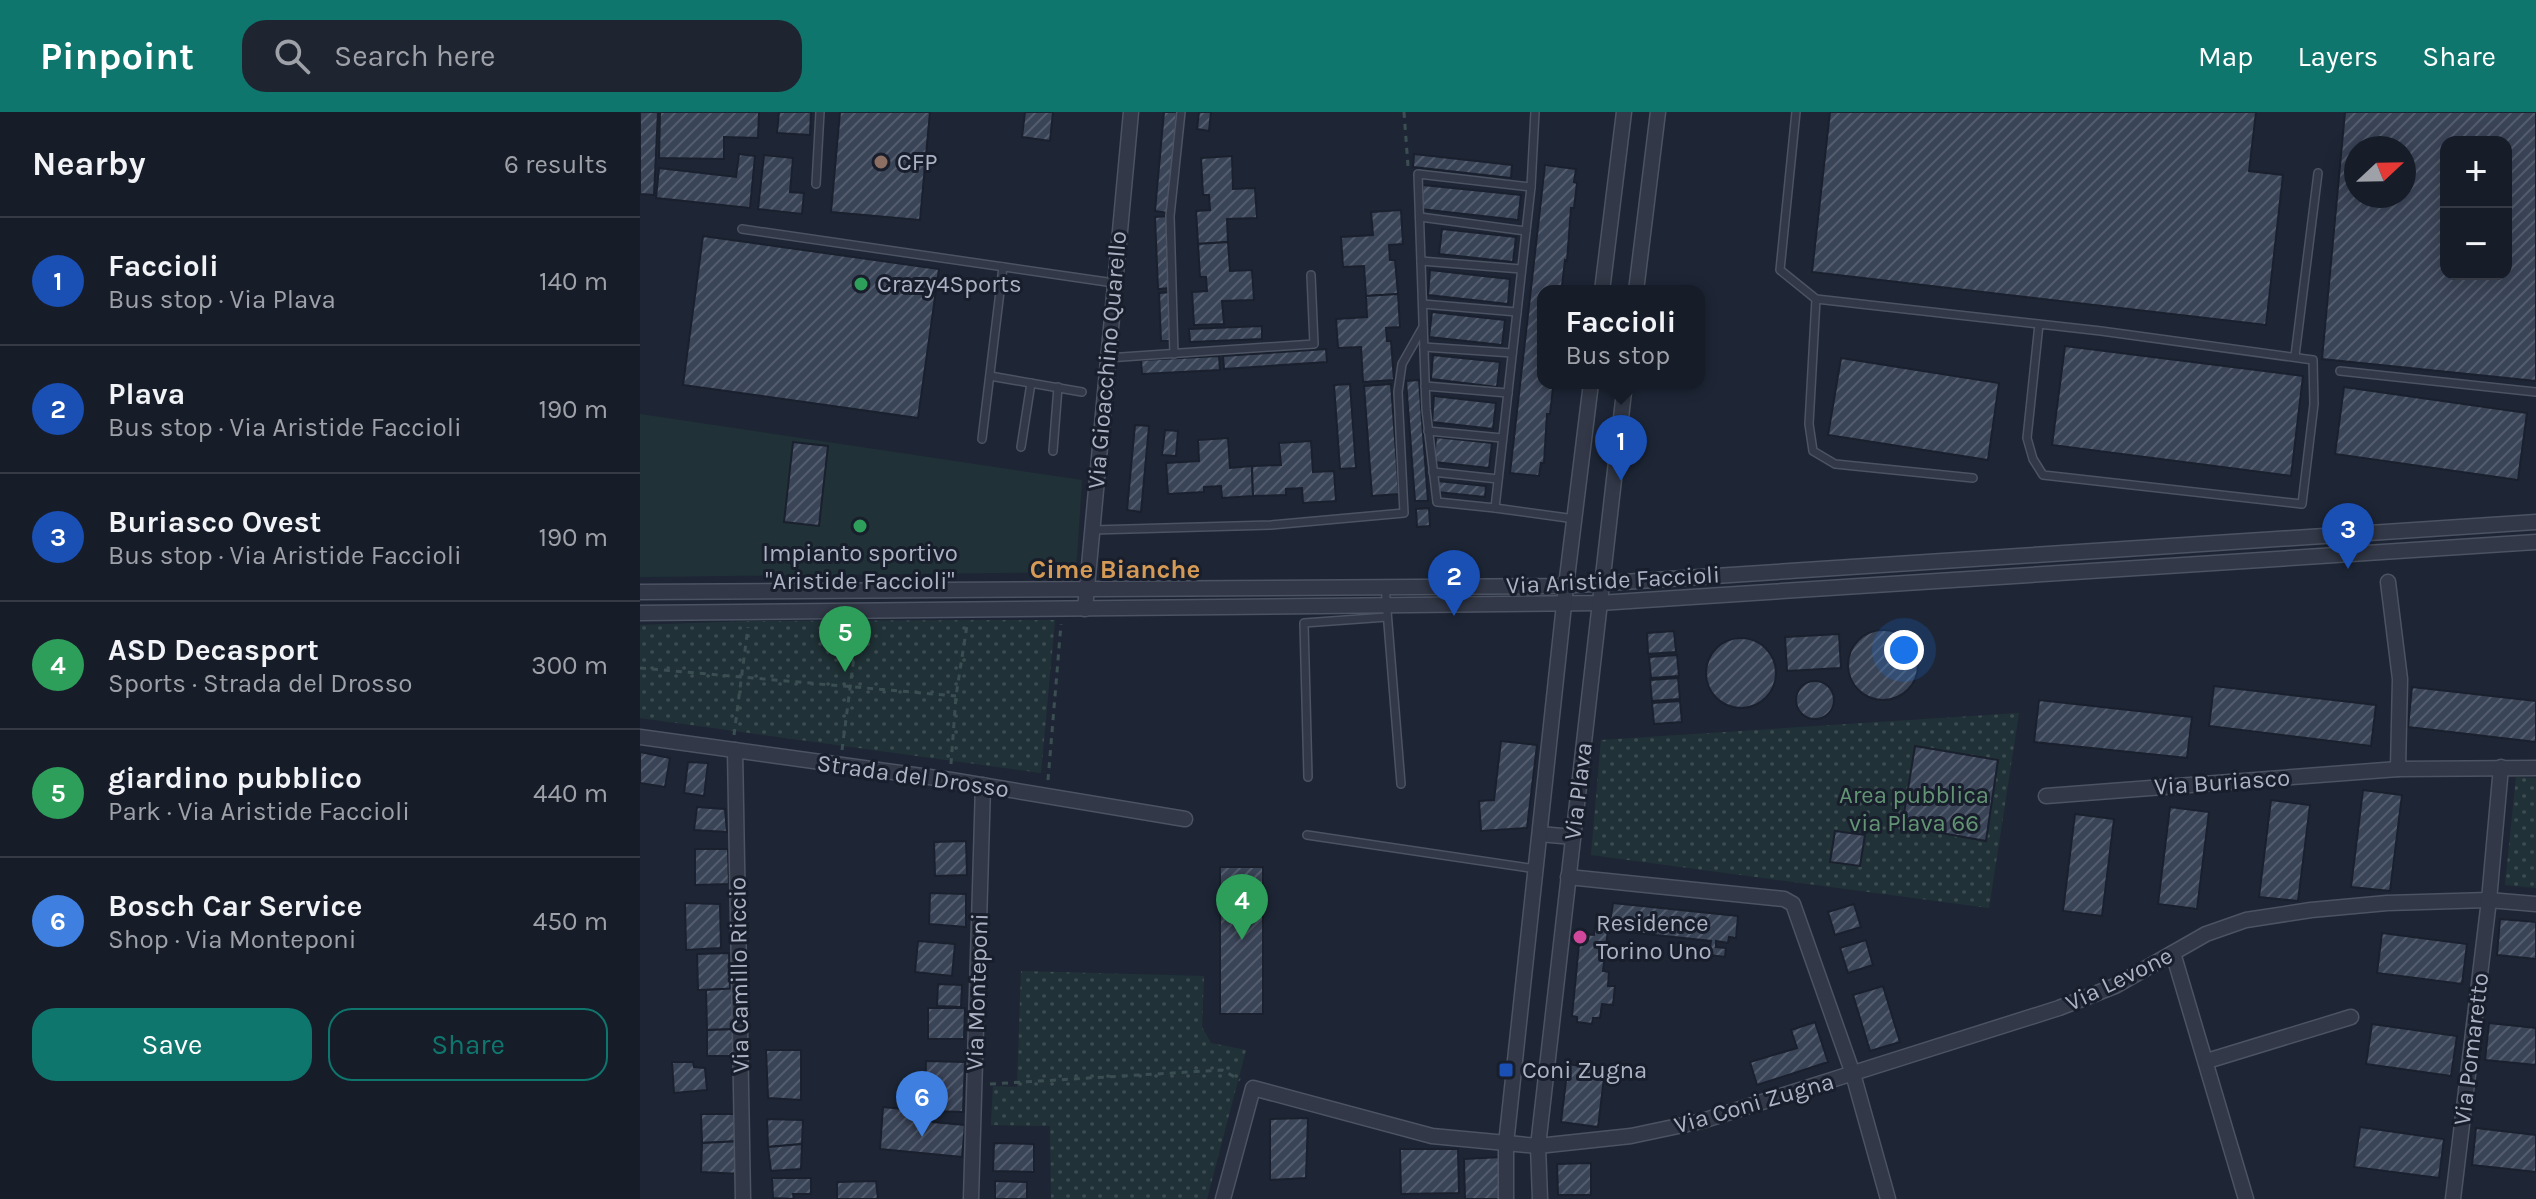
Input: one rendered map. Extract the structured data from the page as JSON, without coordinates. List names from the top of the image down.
{
  "streets": {
    "street": [
      "Via Gioacchino Quarello",
      "Via Aristide Faccioli",
      "Strada del Drosso",
      "Via Buriasco",
      "Via Plava",
      "Via Camillo Riccio",
      "Via Levone",
      "Via Monteponi",
      "Via Pomaretto",
      "Via Coni Zugna"
    ]
  },
  "crossings": [
    ["Via Gioacchino Quarello", "Via Aristide Faccioli"],
    ["Via Aristide Faccioli", "Via Plava"],
    ["Strada del Drosso", "Via Camillo Riccio"],
    ["Strada del Drosso", "Via Monteponi"],
    ["Via Plava", "Via Coni Zugna"],
    ["Via Levone", "Via Pomaretto"],
    ["Via Levone", "Via Coni Zugna"]
  ],
  "districts": ["Cime Bianche"],
  "parks": ["Area pubblica via Plava 66"],
  "places": {
    "other": [
      "CFP",
      "Crazy4Sports",
      "Impianto sportivo \"Aristide Faccioli\"",
      "Residence Torino Uno"
    ],
    "transit": ["Coni Zugna"]
  },
  "north": "right",
  "page": {
    "header": "Pinpoint",
    "search": "Search here",
    "nav": ["Map", "Layers", "Share"],
    "heading": ["Nearby", "6 results"],
    "map_buttons": ["+", "−"],
    "list": [
      {
        "mark": "1",
        "name": "Faccioli",
        "note": "Bus stop · Via Plava",
        "value": "140 m"
      },
      {
        "mark": "2",
        "name": "Plava",
        "note": "Bus stop · Via Aristide Faccioli",
        "value": "190 m"
      },
      {
        "mark": "3",
        "name": "Buriasco Ovest",
        "note": "Bus stop · Via Aristide Faccioli",
        "value": "190 m"
      },
      {
        "mark": "4",
        "name": "ASD Decasport",
        "note": "Sports · Strada del Drosso",
        "value": "300 m"
      },
      {
        "mark": "5",
        "name": "giardino pubblico",
        "note": "Park · Via Aristide Faccioli",
        "value": "440 m"
      },
      {
        "mark": "6",
        "name": "Bosch Car Service",
        "note": "Shop · Via Monteponi",
        "value": "450 m"
      }
    ],
    "popup": ["Faccioli", "Bus stop"],
    "pins": [
      "1",
      "3",
      "2",
      "5",
      "4",
      "6"
    ],
    "buttons": ["Save", "Share"]
  }
}
